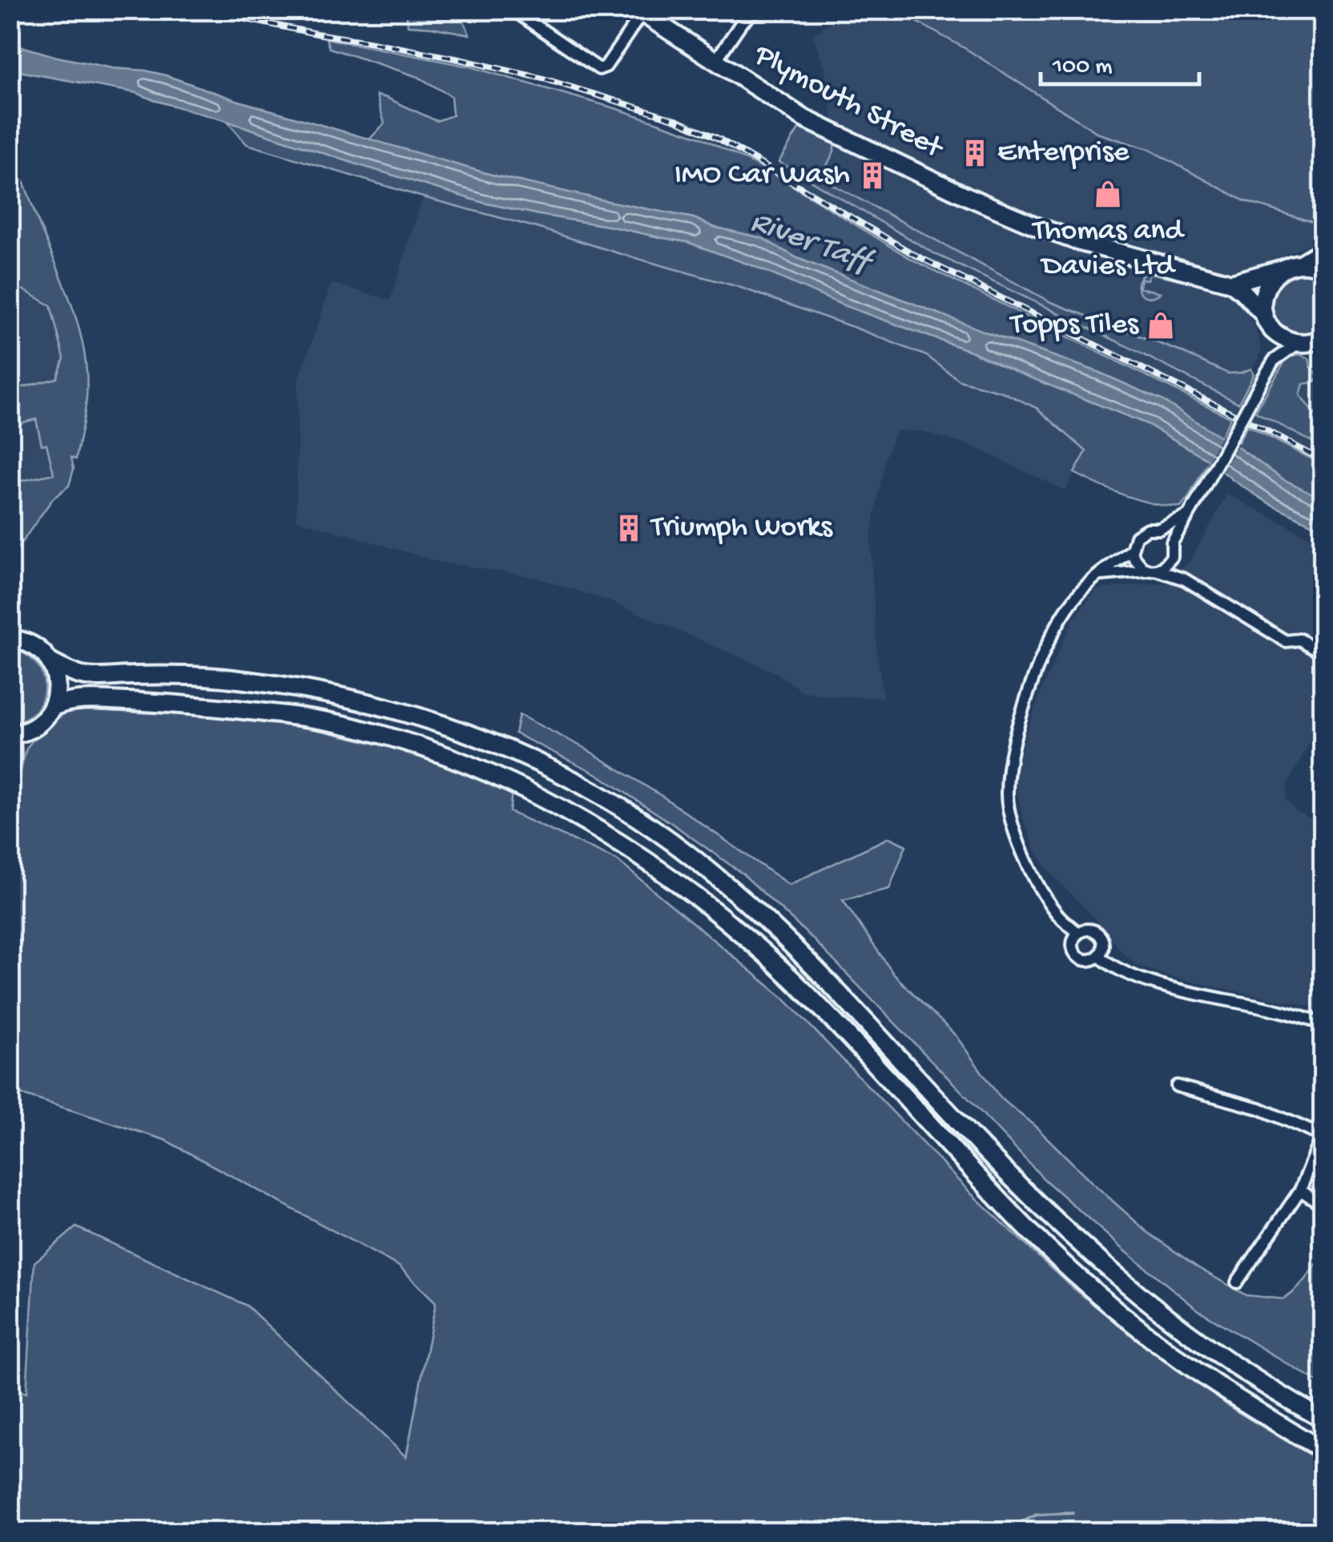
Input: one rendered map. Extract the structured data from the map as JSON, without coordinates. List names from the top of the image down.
{
  "streets": {
    "main road": ["Plymouth Street"]
  },
  "water": ["River Taff"],
  "places": {
    "building": ["Enterprise", "IMO Car Wash", "Triumph Works"],
    "shop": ["Thomas and Davies Ltd", "Topps Tiles"]
  },
  "scale_bar": "100 m"
}
